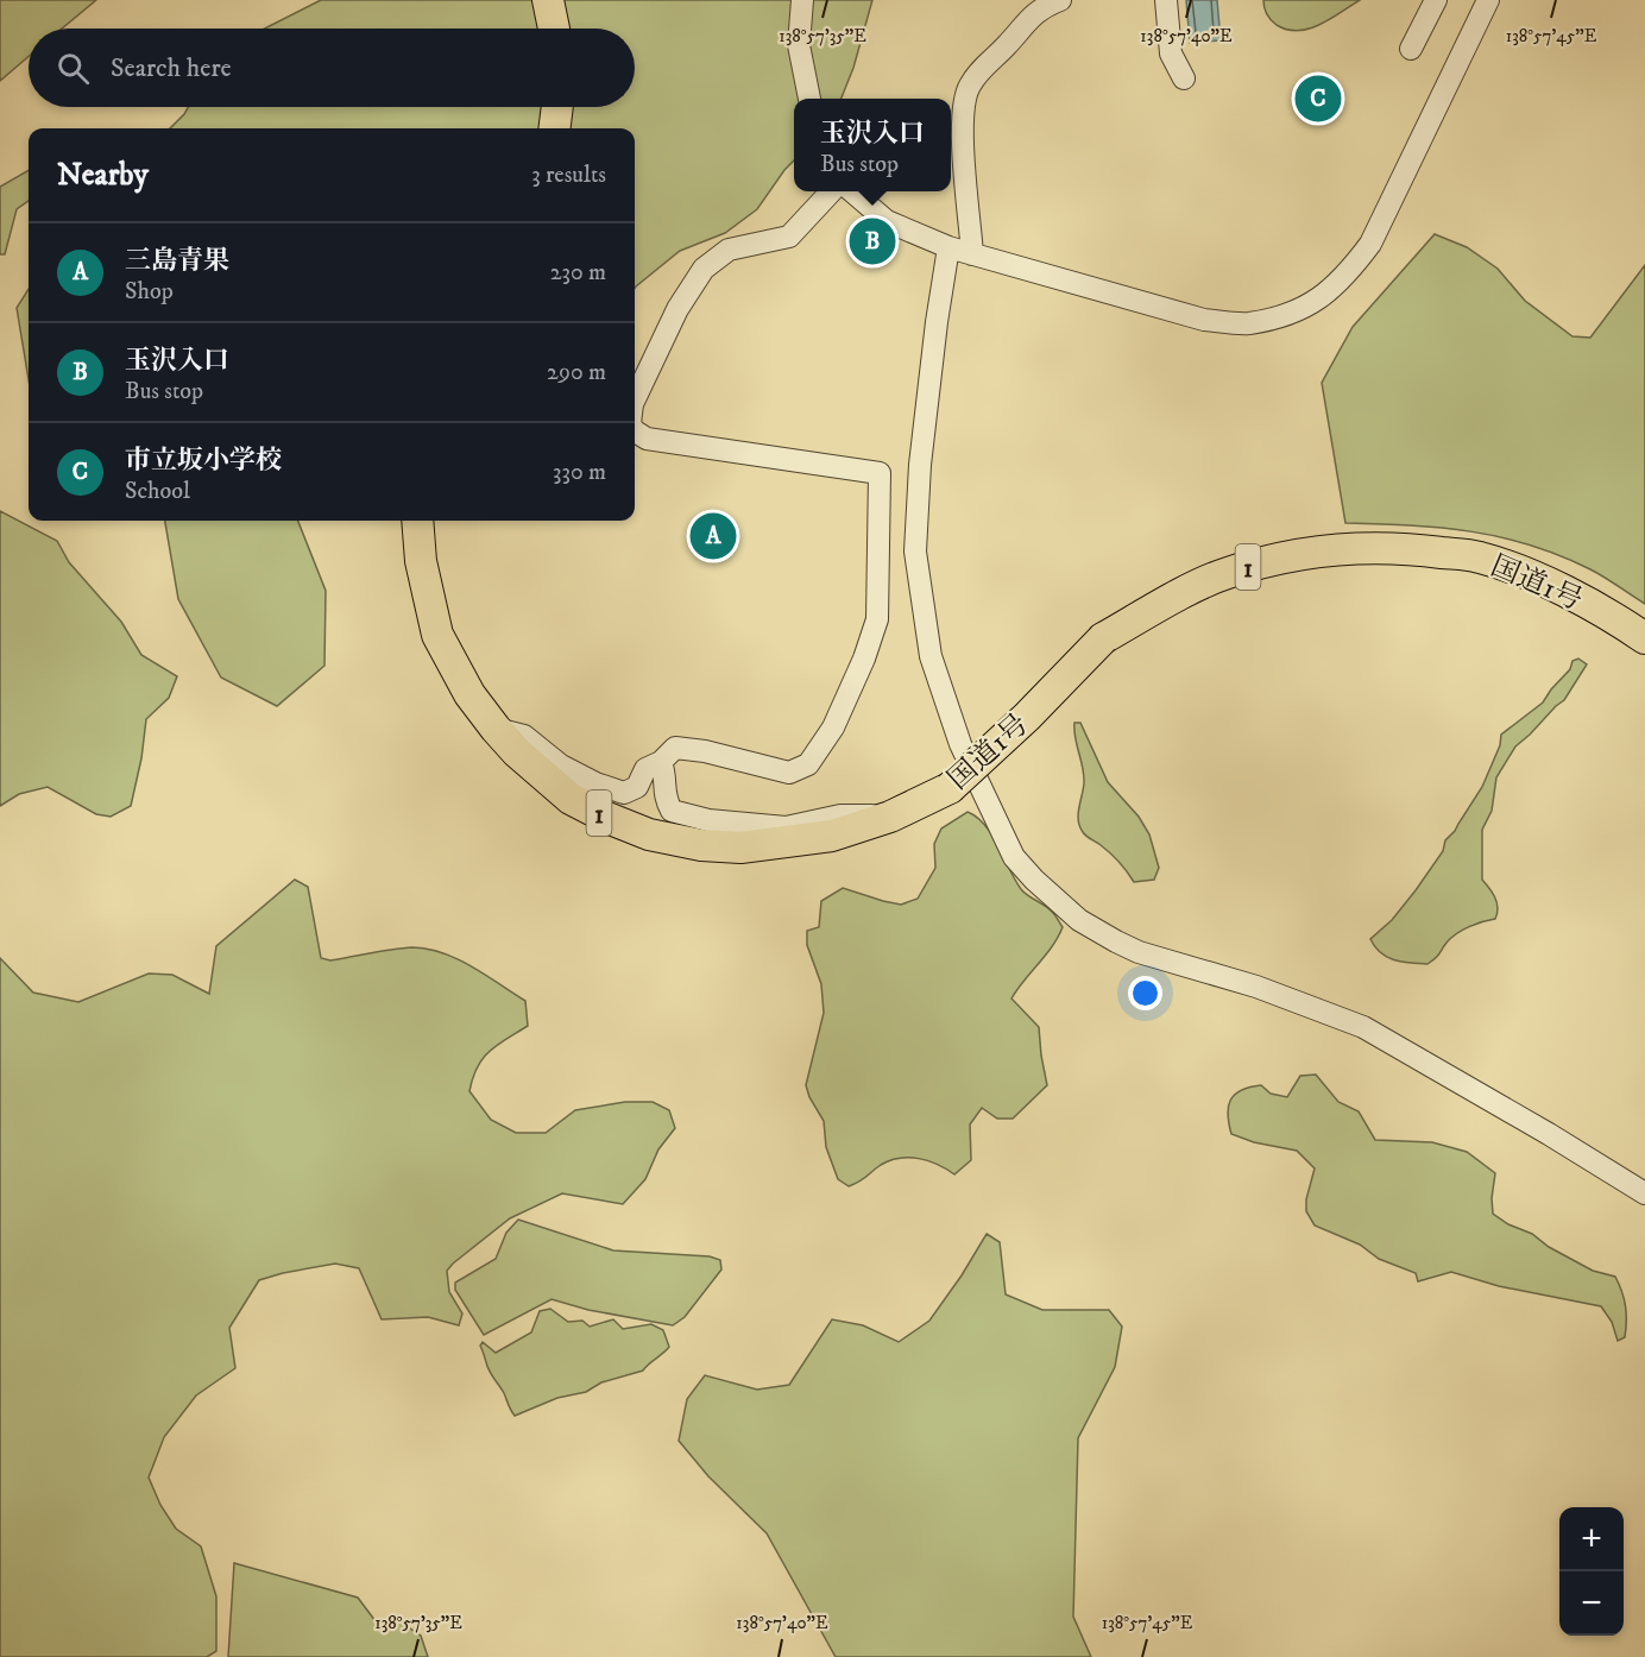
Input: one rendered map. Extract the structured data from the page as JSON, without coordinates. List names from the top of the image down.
{
  "streets": {
    "highway": ["1", "国道1号"]
  },
  "page": {
    "search": "Search here",
    "pins": ["C", "B", "A"],
    "popup": ["玉沢入口", "Bus stop"],
    "heading": ["Nearby", "3 results"],
    "list": [
      {
        "mark": "A",
        "name": "三島青果",
        "note": "Shop",
        "value": "230 m"
      },
      {
        "mark": "B",
        "name": "玉沢入口",
        "note": "Bus stop",
        "value": "290 m"
      },
      {
        "mark": "C",
        "name": "市立坂小学校",
        "note": "School",
        "value": "330 m"
      }
    ],
    "map_buttons": ["+", "−"]
  },
  "coordinates": ["138°57'35\"E", "138°57'40\"E", "138°57'45\"E"]
}
